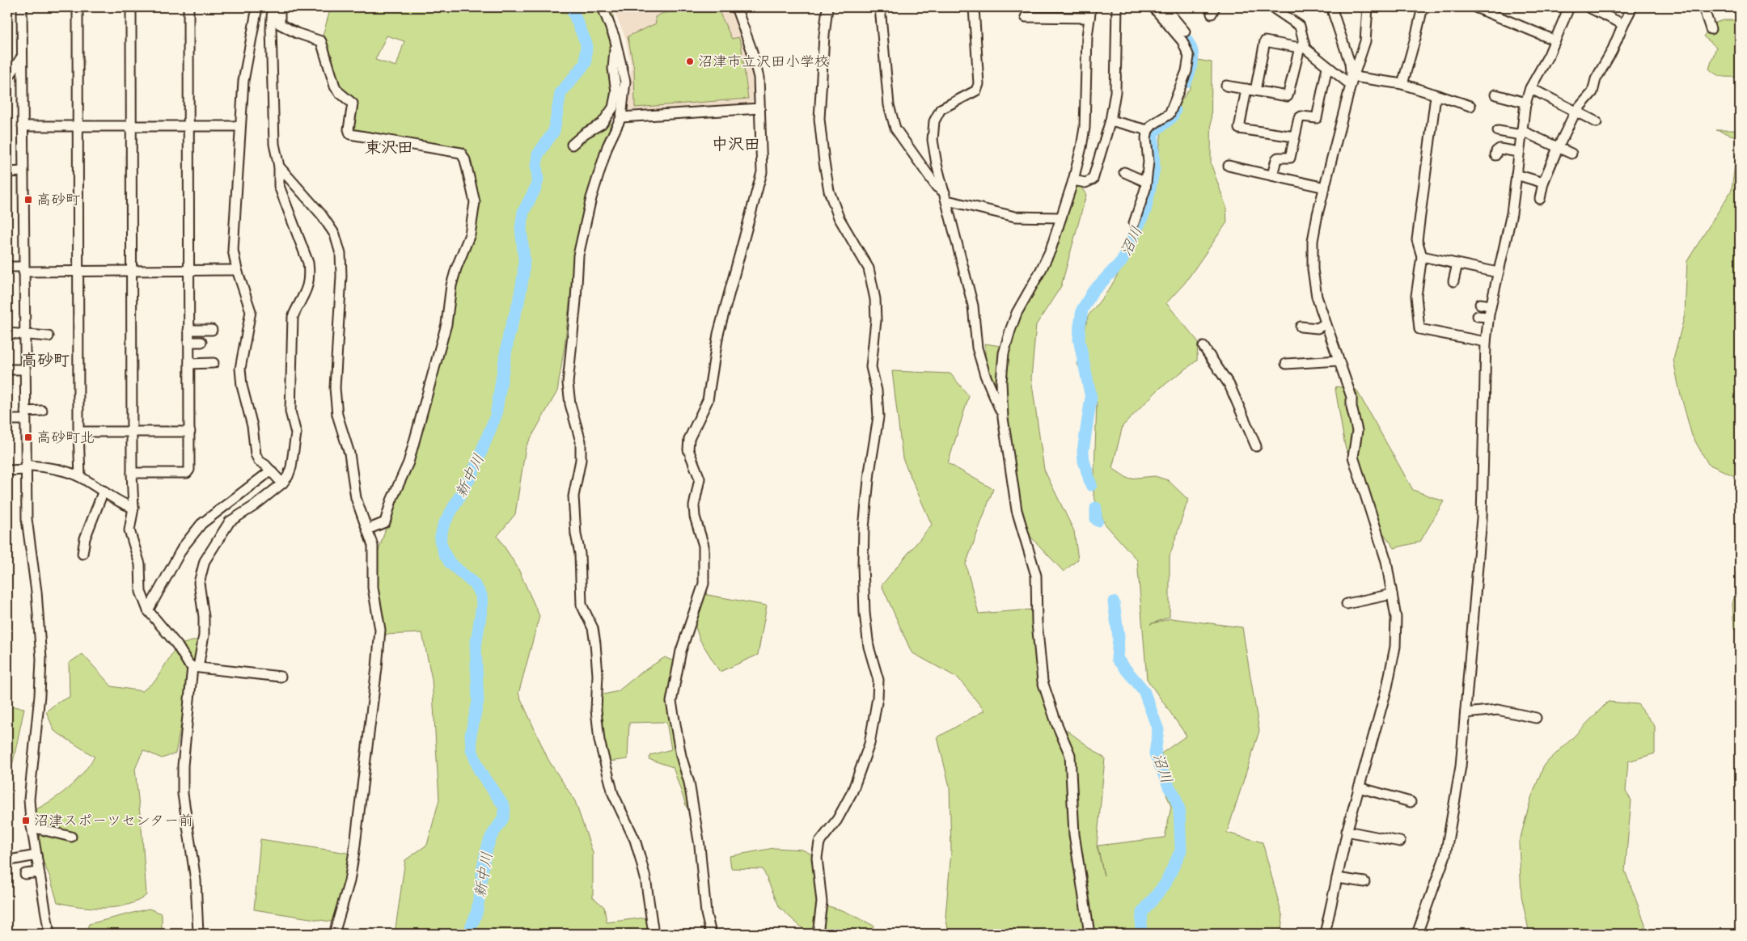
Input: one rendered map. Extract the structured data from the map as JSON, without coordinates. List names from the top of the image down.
{
  "districts": ["中沢田", "東沢田", "高砂町"],
  "water": ["沼川", "新中川"],
  "places": {
    "other": ["沼津市立沢田小学校"],
    "transit": ["高砂町", "高砂町北", "沼津スポーツセンター前"]
  }
}
